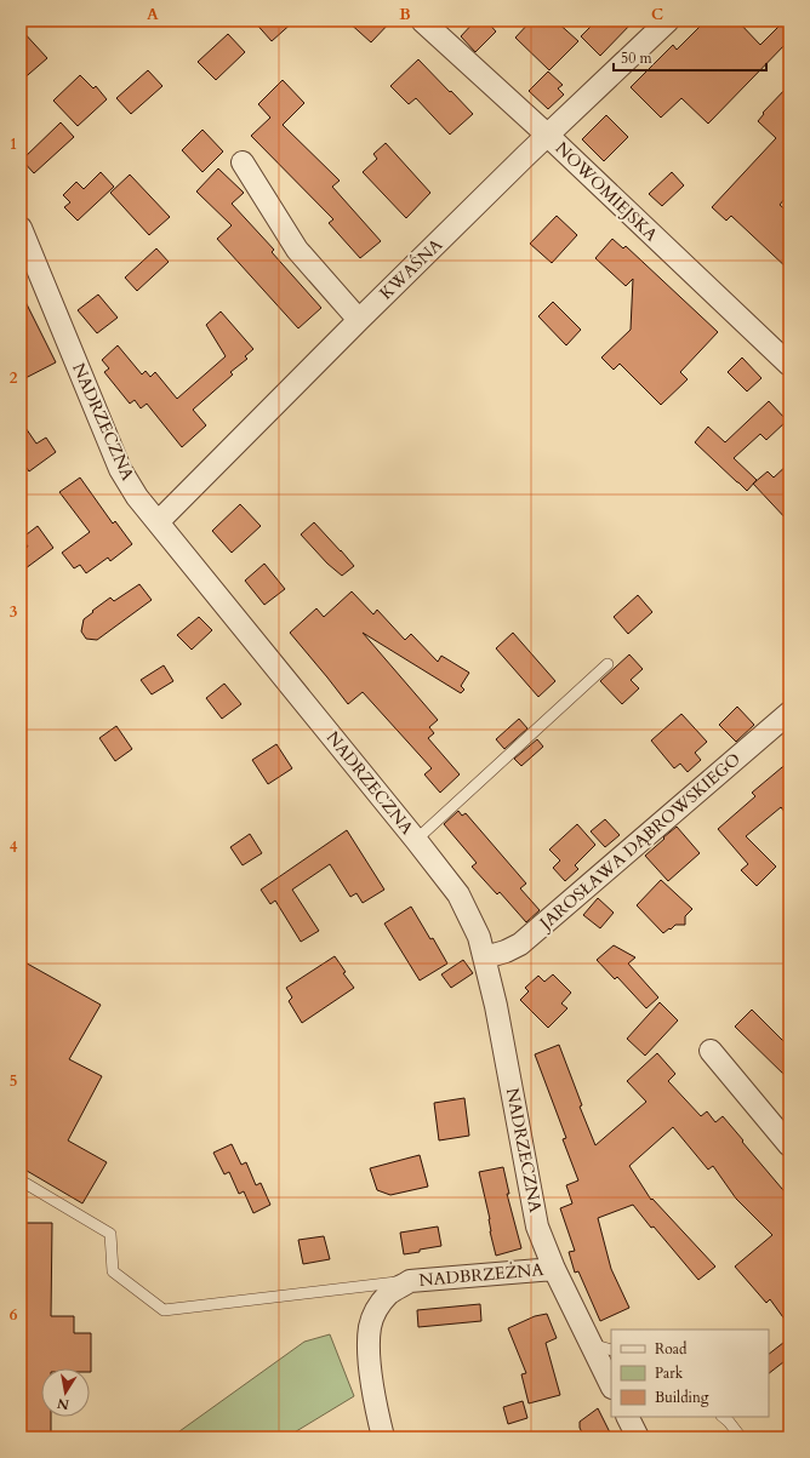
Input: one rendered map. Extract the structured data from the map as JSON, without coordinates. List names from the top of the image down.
{
  "streets": {
    "street": [
      "NOWOMIEJSKA",
      "KWAŚNA",
      "NADRZECZNA",
      "JAROSŁAWA DĄBROWSKIEGO",
      "NADBRZEŻNA"
    ]
  },
  "crossings": [
    ["NOWOMIEJSKA", "KWAŚNA"],
    ["KWAŚNA", "NADRZECZNA"],
    ["NADRZECZNA", "JAROSŁAWA DĄBROWSKIEGO"],
    ["NADRZECZNA", "NADBRZEŻNA"]
  ],
  "legend": ["Road", "Park", "Building"],
  "scale_bar": "50 m",
  "north": "bottom",
  "grid": {
    "columns": ["A", "B", "C"],
    "rows": [
      "1",
      "2",
      "3",
      "4",
      "5",
      "6"
    ]
  }
}
